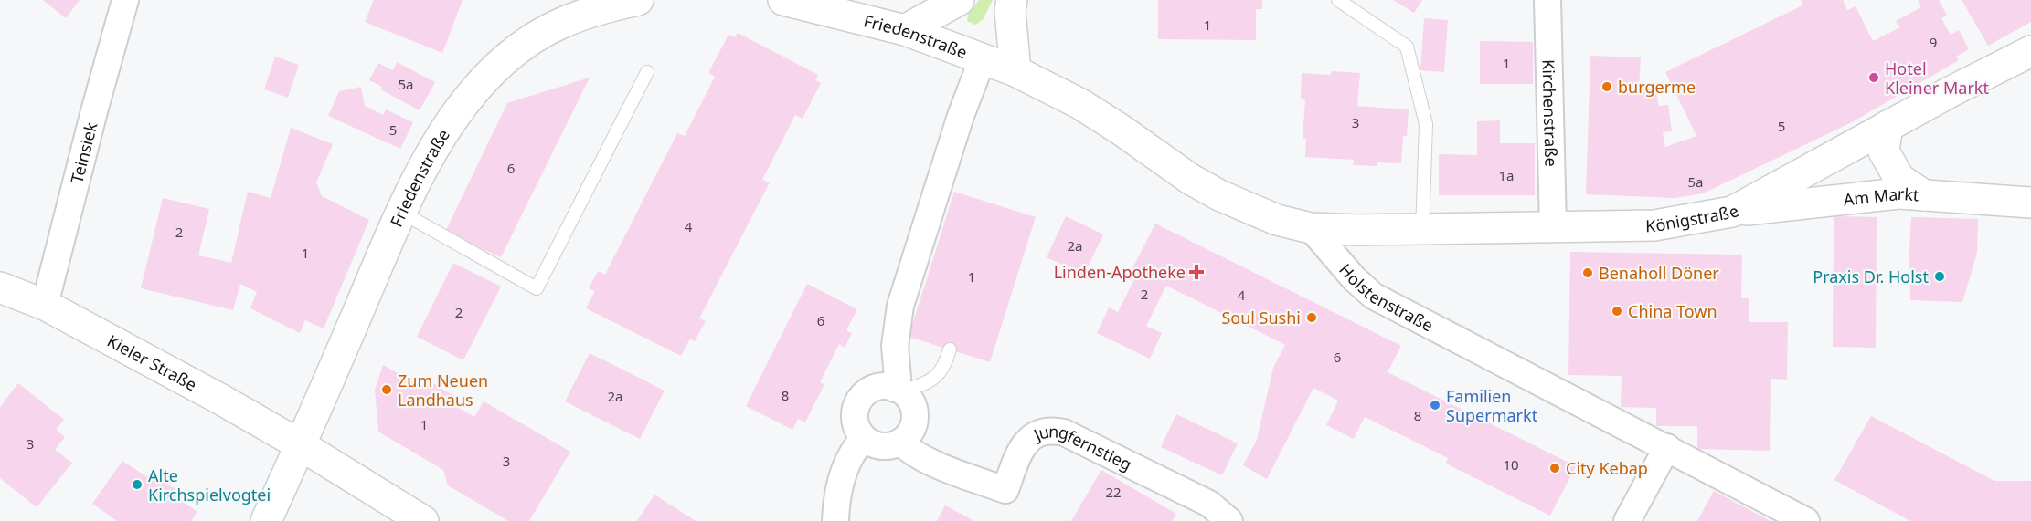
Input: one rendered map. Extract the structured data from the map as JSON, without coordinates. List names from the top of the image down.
{
  "streets": {
    "main road": [
      "Friedenstraße",
      "Am Markt",
      "Königstraße",
      "Kieler Straße"
    ],
    "street": [
      "Kirchenstraße",
      "Teinsiek",
      "Holstenstraße",
      "Jungfernstieg"
    ]
  },
  "crossings": [
    ["Friedenstraße", "Kieler Straße"],
    ["Kirchenstraße", "Königstraße"],
    ["Teinsiek", "Kieler Straße"],
    ["Am Markt", "Königstraße"],
    ["Königstraße", "Holstenstraße"]
  ],
  "places": {
    "other": [
      "Hotel Kleiner Markt",
      "burgerme",
      "Benaholl Döner",
      "Praxis Dr. Holst",
      "China Town",
      "Soul Sushi",
      "Zum Neuen Landhaus",
      "Familien Supermarkt",
      "City Kebap",
      "Alte Kirchspielvogtei"
    ],
    "health": ["Linden-Apotheke"]
  },
  "house_numbers": [
    "1",
    "9",
    "1",
    "5a",
    "3",
    "5",
    "5",
    "6",
    "1a",
    "5a",
    "4",
    "2",
    "2a",
    "1",
    "1",
    "2",
    "4",
    "2",
    "6",
    "6",
    "8",
    "2a",
    "8",
    "1",
    "3",
    "3",
    "10",
    "22"
  ]
}
